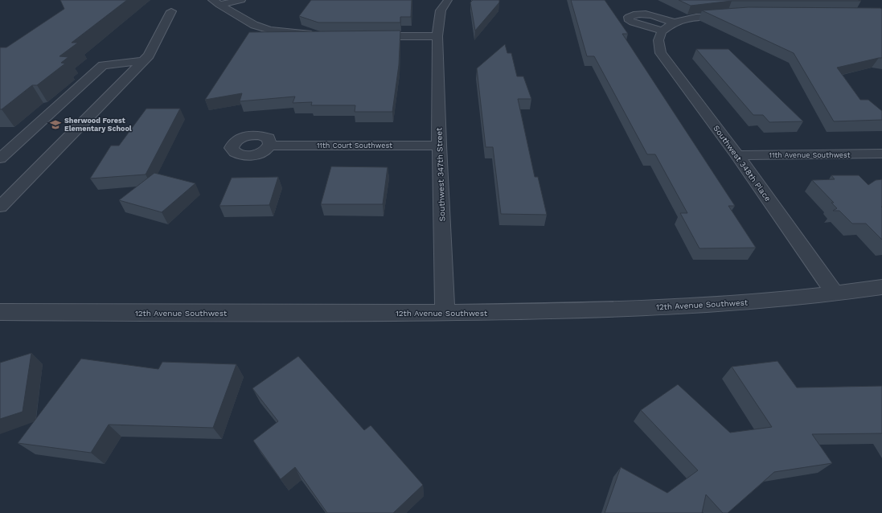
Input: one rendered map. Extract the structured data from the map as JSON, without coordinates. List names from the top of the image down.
{
  "streets": {
    "street": [
      "11th Court Southwest",
      "11th Avenue Southwest",
      "Southwest 348th Place",
      "Southwest 347th Street",
      "12th Avenue Southwest"
    ]
  },
  "crossings": [
    ["11th Court Southwest", "Southwest 347th Street"],
    ["11th Avenue Southwest", "Southwest 348th Place"],
    ["Southwest 348th Place", "12th Avenue Southwest"],
    ["Southwest 347th Street", "12th Avenue Southwest"]
  ],
  "places": {
    "school or university": ["Sherwood Forest Elementary School"]
  }
}
